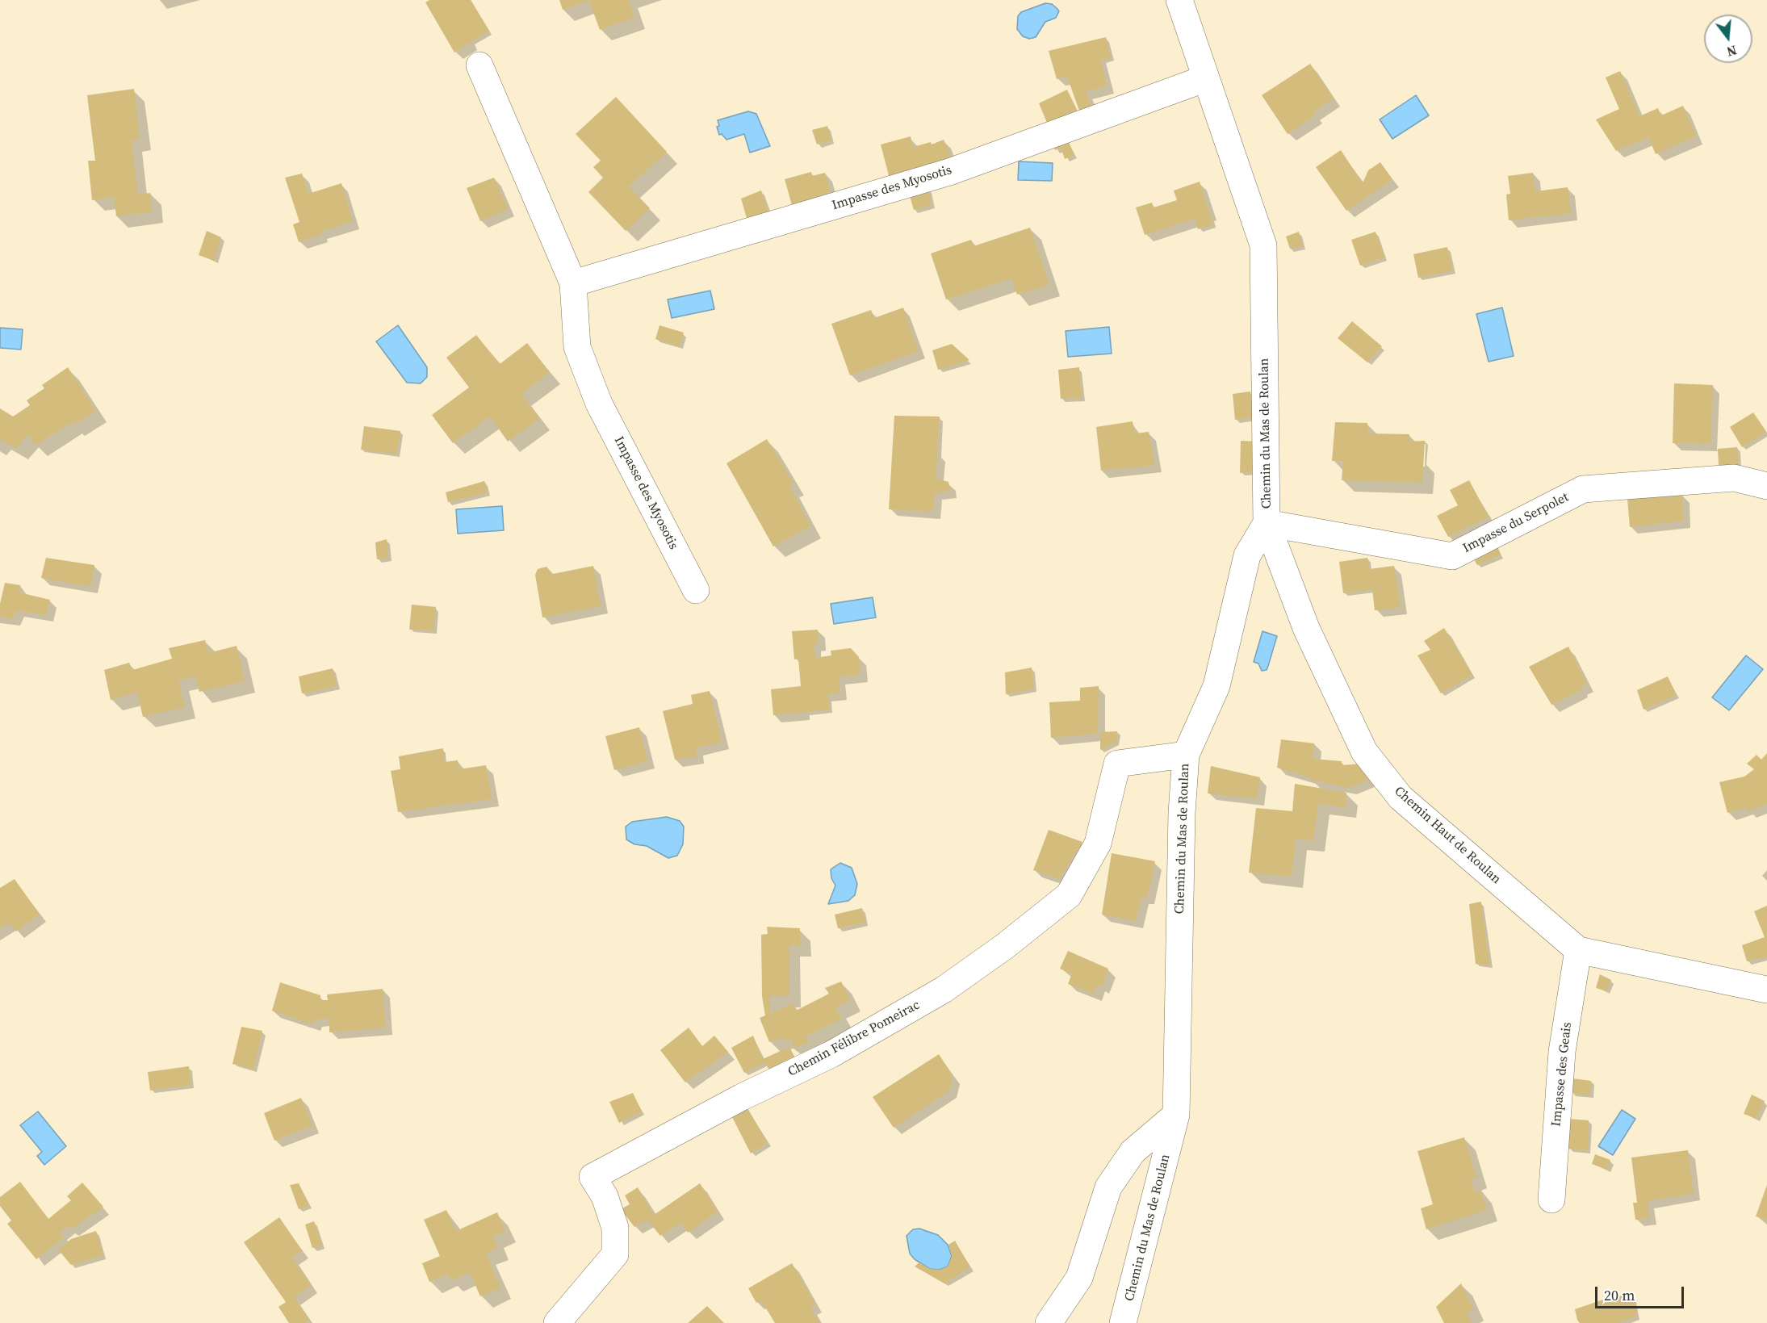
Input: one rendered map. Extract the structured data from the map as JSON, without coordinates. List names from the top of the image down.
{
  "streets": {
    "street": [
      "Impasse des Myosotis",
      "Chemin du Mas de Roulan",
      "Impasse du Serpolet",
      "Chemin Haut de Roulan",
      "Chemin Félibre Pomeirac",
      "Impasse des Geais"
    ]
  },
  "crossings": [
    ["Impasse des Myosotis", "Chemin du Mas de Roulan"],
    ["Chemin du Mas de Roulan", "Impasse du Serpolet"],
    ["Chemin du Mas de Roulan", "Chemin Haut de Roulan"],
    ["Chemin du Mas de Roulan", "Chemin Félibre Pomeirac"],
    ["Impasse du Serpolet", "Chemin Haut de Roulan"],
    ["Chemin Haut de Roulan", "Impasse des Geais"]
  ],
  "scale_bar": "20 m",
  "north": "bottom"
}
